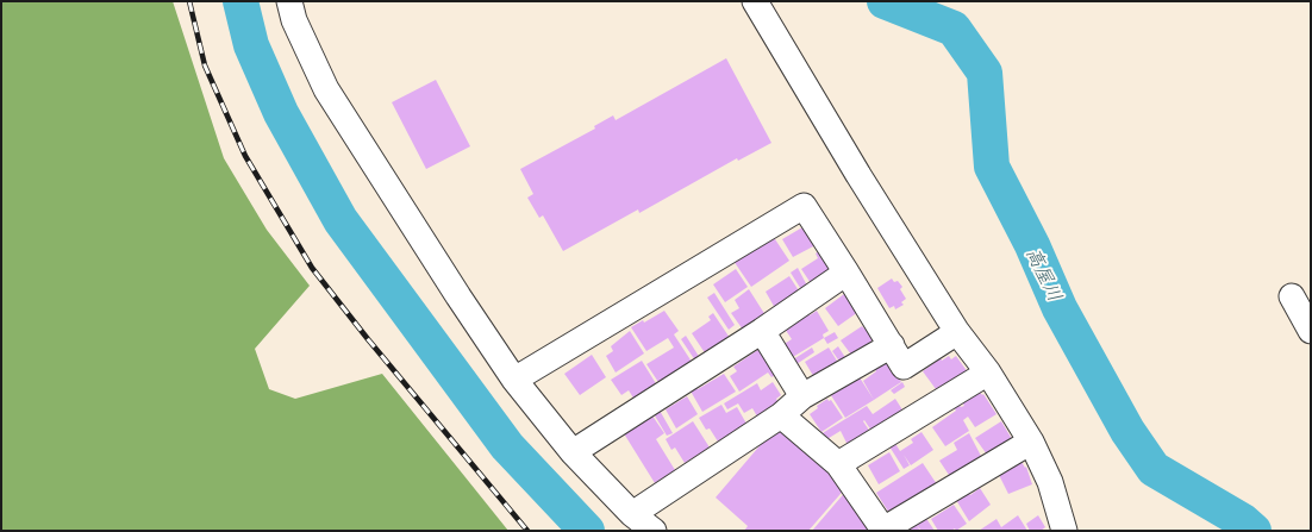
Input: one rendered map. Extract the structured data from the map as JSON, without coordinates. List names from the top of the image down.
{
  "water": ["高屋川"]
}
